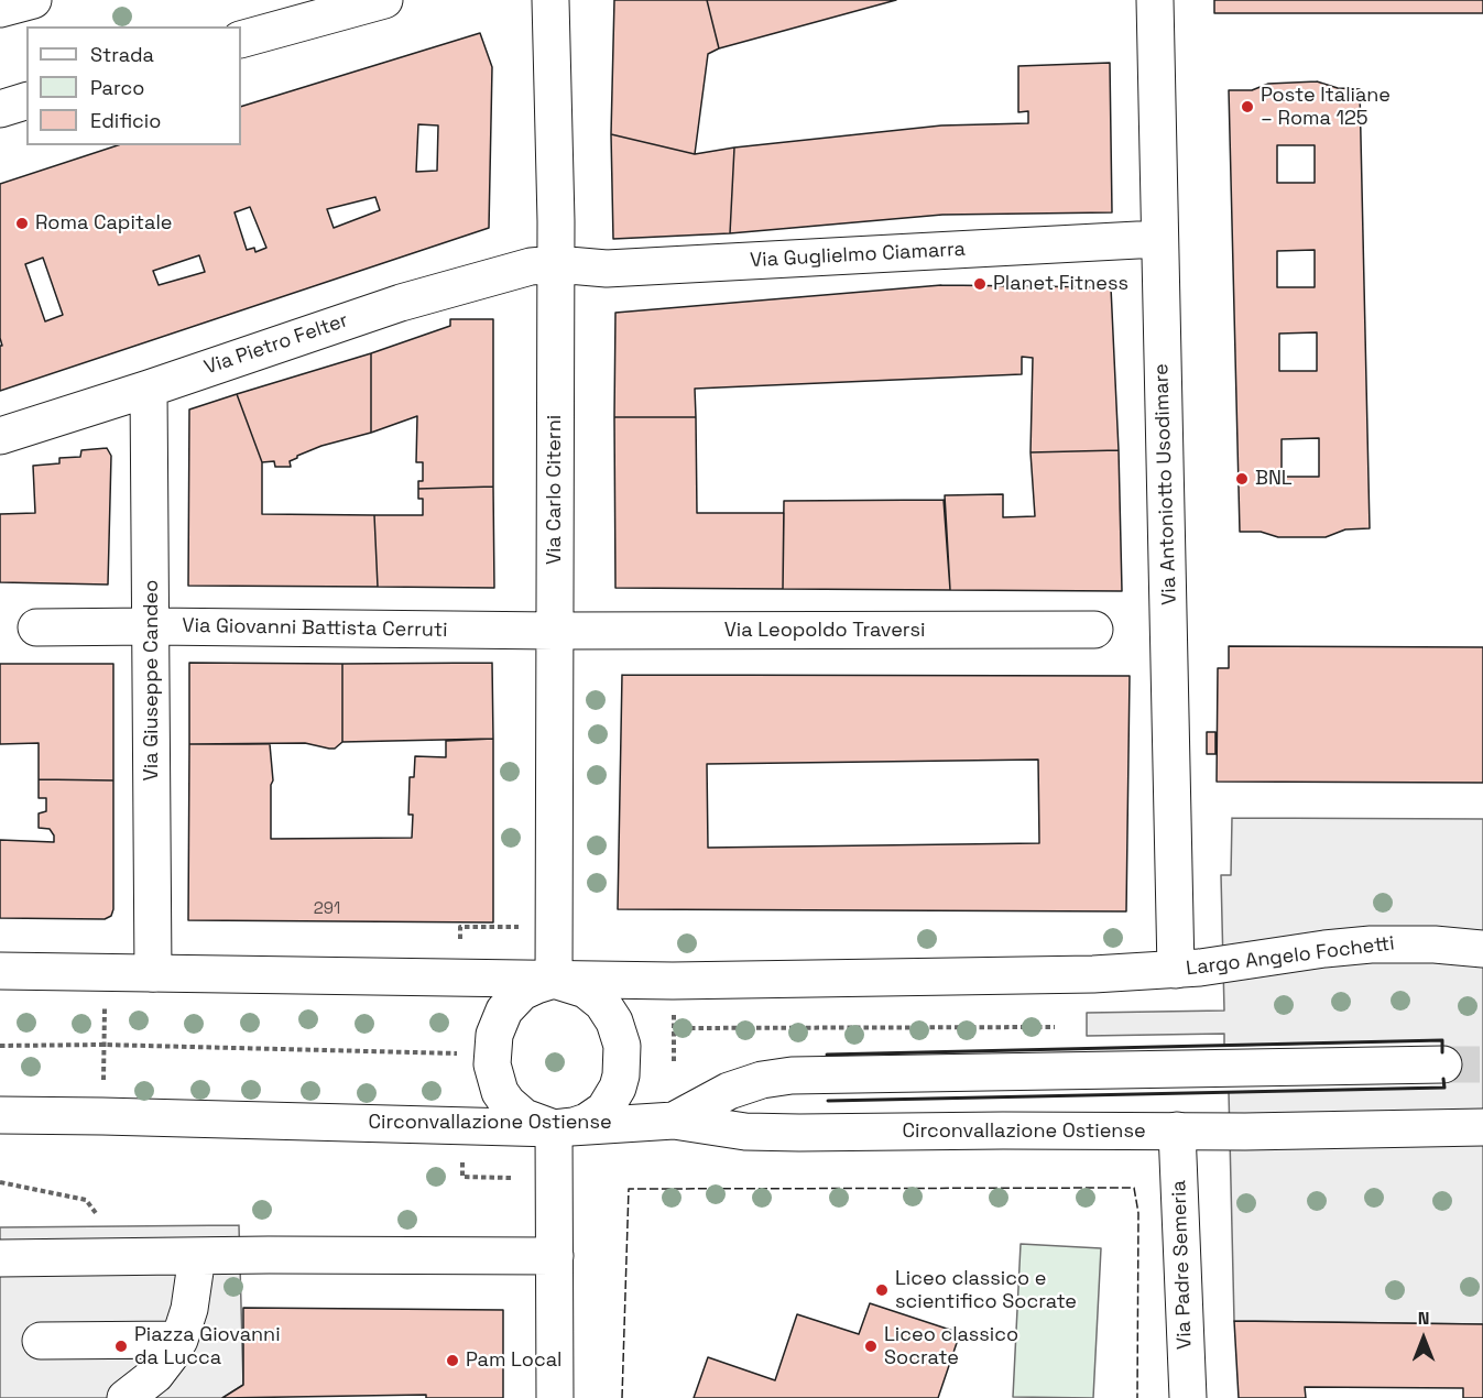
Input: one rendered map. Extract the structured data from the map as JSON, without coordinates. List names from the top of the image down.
{
  "streets": {
    "street": [
      "Via Guglielmo Ciamarra",
      "Via Pietro Felter",
      "Via Antoniotto Usodimare",
      "Via Carlo Citerni",
      "Via Giovanni Battista Cerruti",
      "Via Leopoldo Traversi",
      "Via Giuseppe Candeo",
      "Largo Angelo Fochetti",
      "Circonvallazione Ostiense",
      "Via Padre Semeria"
    ]
  },
  "crossings": [
    ["Via Guglielmo Ciamarra", "Via Pietro Felter"],
    ["Via Guglielmo Ciamarra", "Via Antoniotto Usodimare"],
    ["Via Guglielmo Ciamarra", "Via Carlo Citerni"],
    ["Via Pietro Felter", "Via Carlo Citerni"],
    ["Via Pietro Felter", "Via Giuseppe Candeo"],
    ["Via Antoniotto Usodimare", "Largo Angelo Fochetti"],
    ["Via Carlo Citerni", "Via Giovanni Battista Cerruti"],
    ["Via Carlo Citerni", "Via Leopoldo Traversi"],
    ["Via Carlo Citerni", "Circonvallazione Ostiense"],
    ["Via Giovanni Battista Cerruti", "Via Leopoldo Traversi"],
    ["Via Giovanni Battista Cerruti", "Via Giuseppe Candeo"],
    ["Circonvallazione Ostiense", "Via Padre Semeria"]
  ],
  "places": [
    "Poste Italiane – Roma 125",
    "Roma Capitale",
    "Planet Fitness",
    "BNL",
    "Liceo classico e scientifico Socrate",
    "Piazza Giovanni da Lucca",
    "Liceo classico Socrate",
    "Pam Local"
  ],
  "house_numbers": ["291"],
  "legend": ["Strada", "Parco", "Edificio"],
  "north": "top"
}
